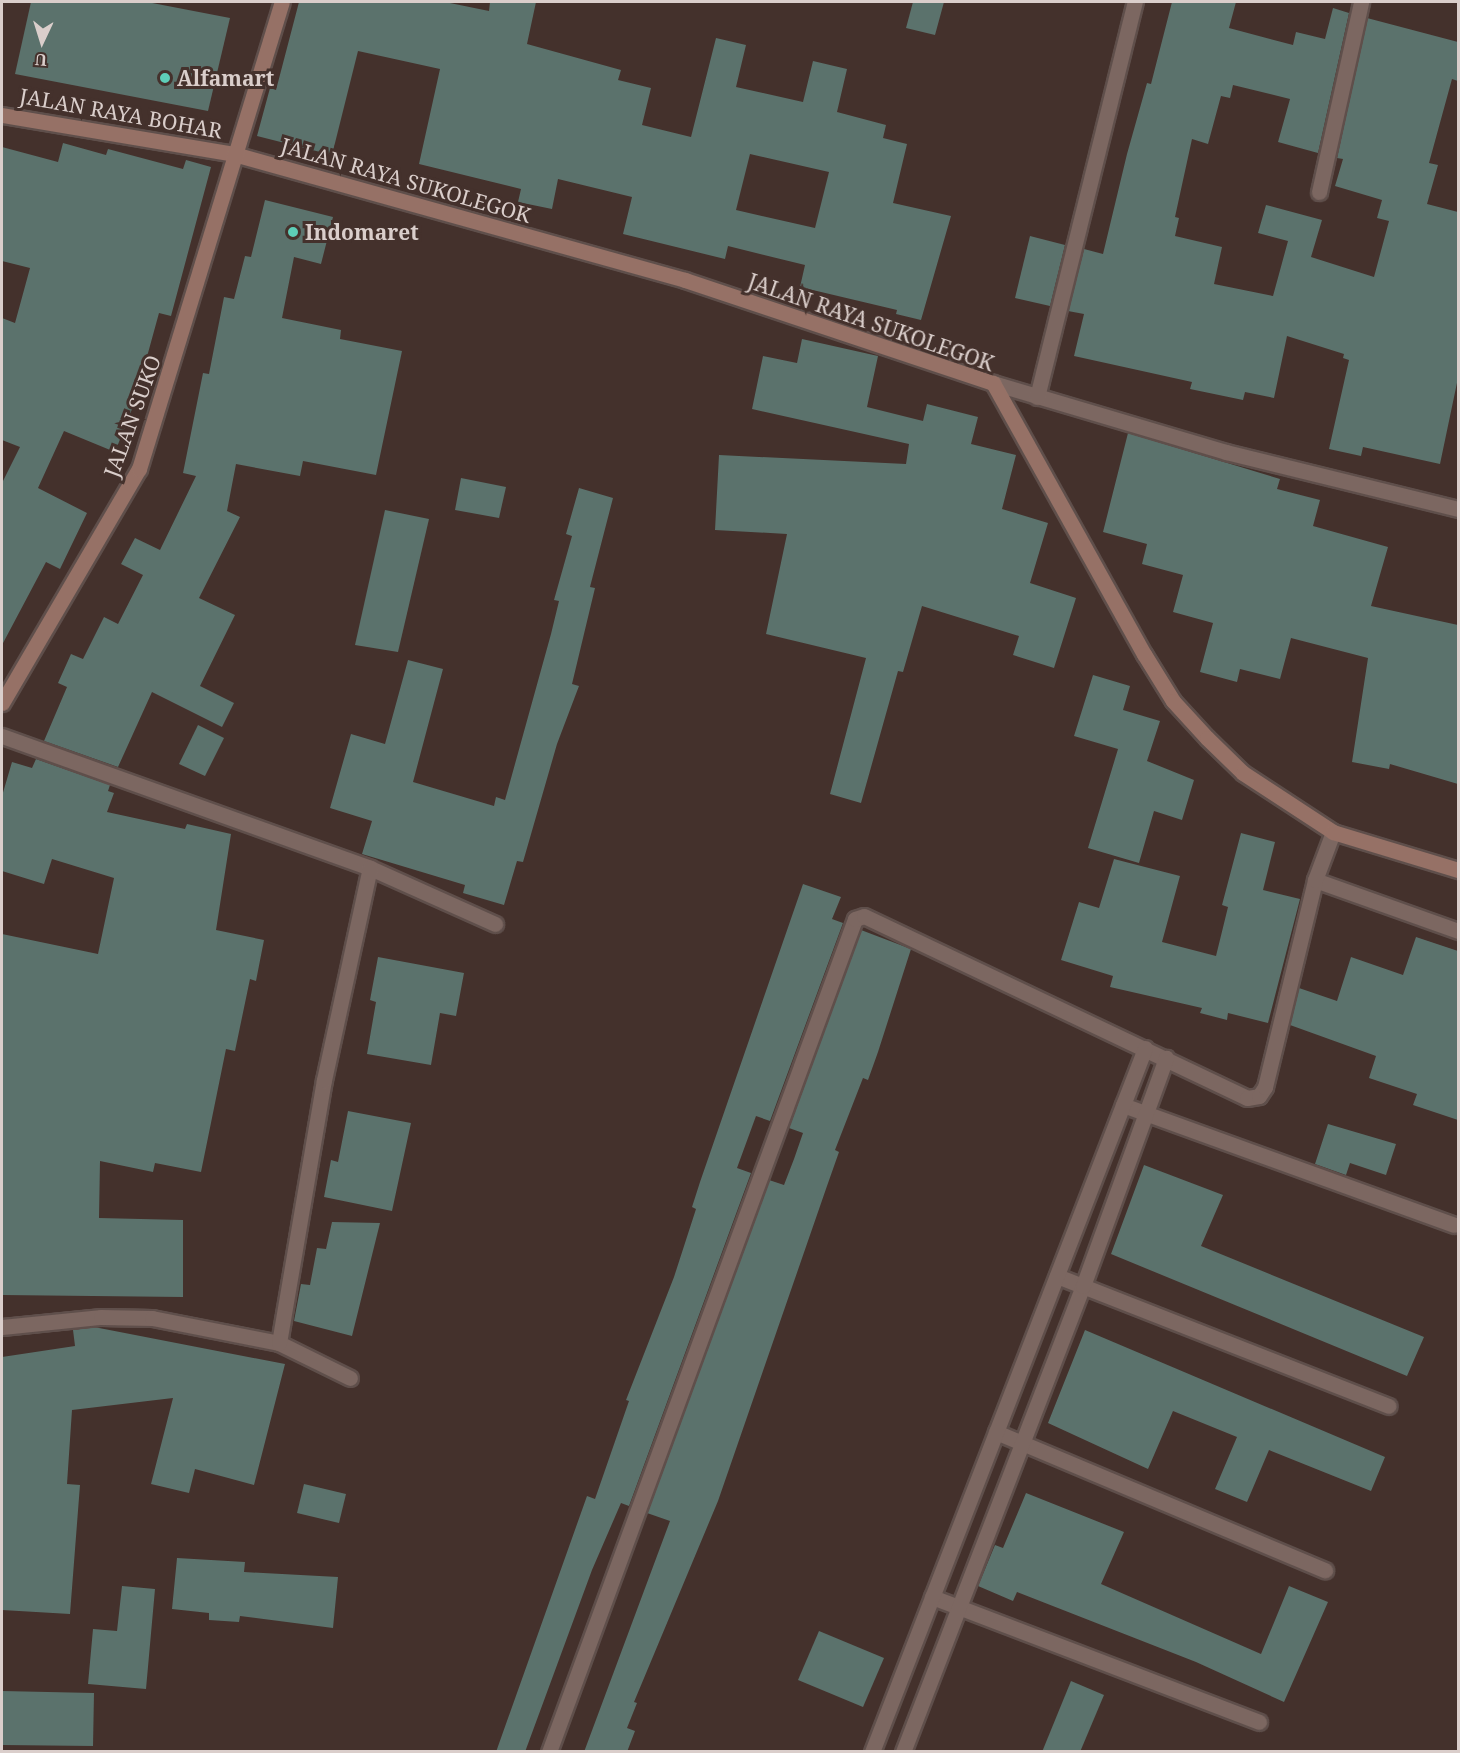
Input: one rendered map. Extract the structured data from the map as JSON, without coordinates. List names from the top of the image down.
{
  "streets": {
    "street": ["JALAN RAYA BOHAR", "JALAN RAYA SUKOLEGOK", "JALAN SUKO"]
  },
  "crossings": [
    ["JALAN RAYA BOHAR", "JALAN RAYA SUKOLEGOK"],
    ["JALAN RAYA BOHAR", "JALAN SUKO"],
    ["JALAN RAYA SUKOLEGOK", "JALAN SUKO"]
  ],
  "places": ["Alfamart", "Indomaret"],
  "north": "bottom"
}
